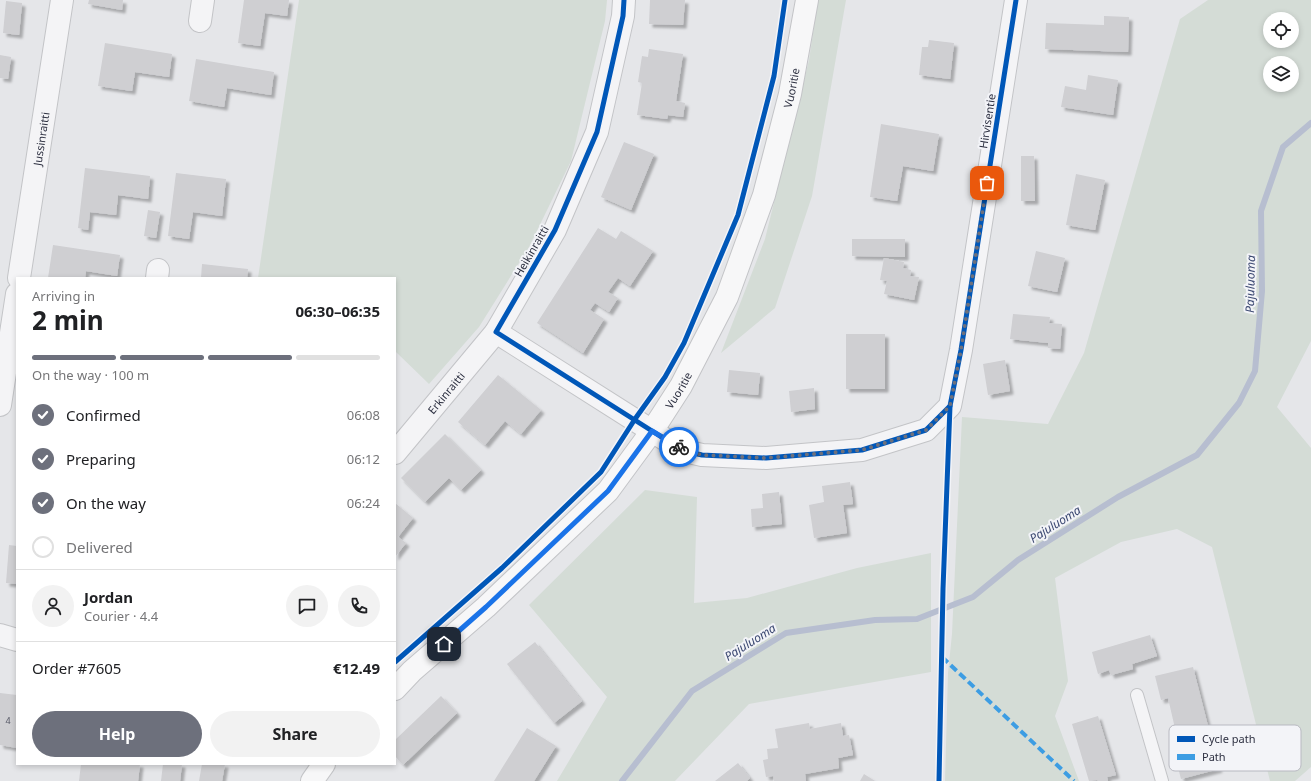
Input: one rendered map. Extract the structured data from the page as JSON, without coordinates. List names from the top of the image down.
{
  "streets": {
    "street": [
      "Vuoritie",
      "Hirvisentie",
      "Jussinraitti",
      "Heikinraitti",
      "Erkinraitti"
    ]
  },
  "crossings": [
    ["Vuoritie", "Hirvisentie"],
    ["Heikinraitti", "Erkinraitti"]
  ],
  "water": ["Pajuluoma"],
  "house_numbers": ["4"],
  "legend": ["Cycle path", "Path"],
  "page": {
    "heading": ["2 min", "Arriving in", "06:30–06:35"],
    "panel": [
      "Jordan",
      "Courier · 4.4",
      "Order #7605",
      "€12.49"
    ],
    "bar": "On the way · 100 m",
    "list": [
      ["Confirmed", "06:08"],
      ["Preparing", "06:12"],
      ["On the way", "06:24"],
      "Delivered"
    ],
    "buttons": ["Help", "Share"]
  }
}
